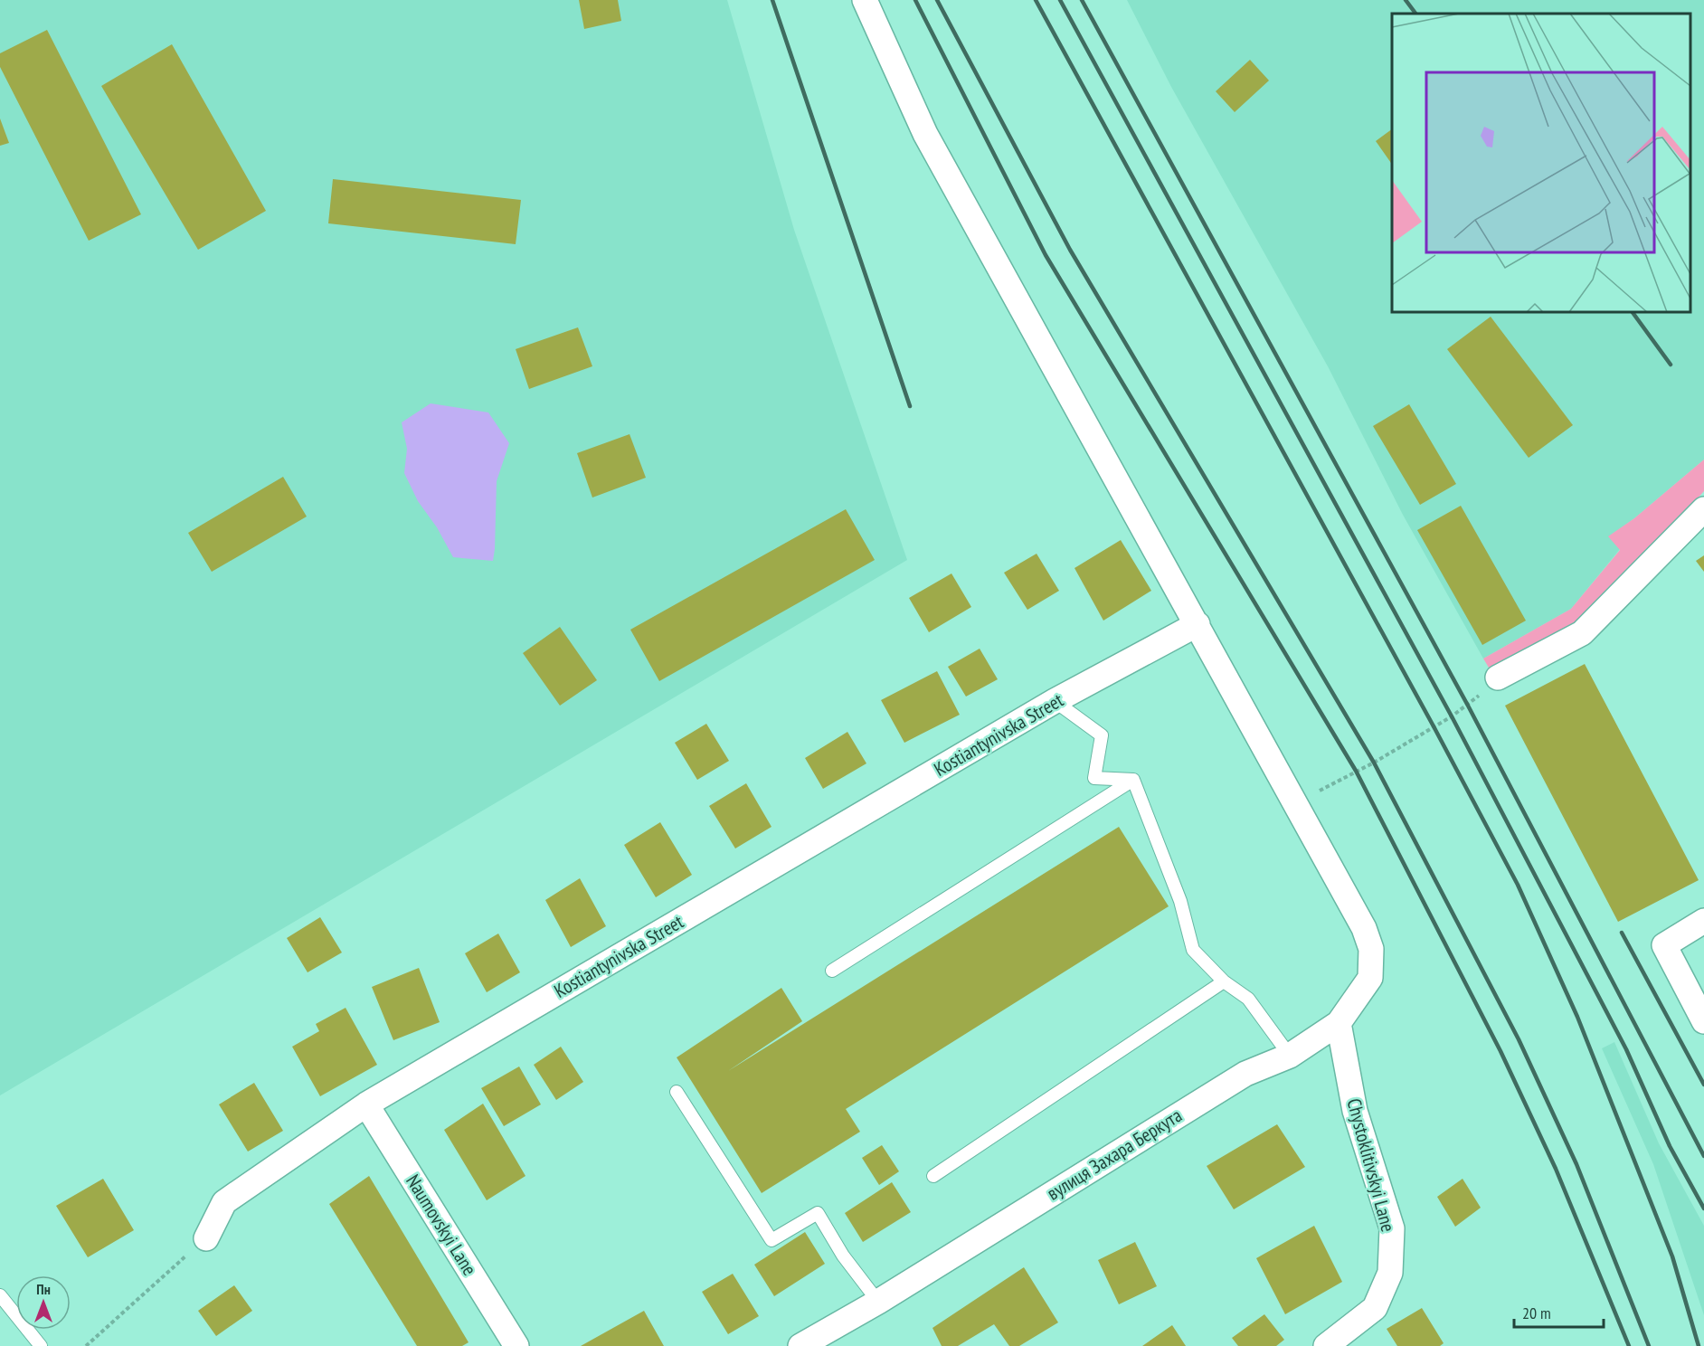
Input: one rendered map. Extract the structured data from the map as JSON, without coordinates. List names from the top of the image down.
{
  "streets": {
    "street": [
      "Kostiantynivska Street",
      "вулиця Захара Беркута",
      "Chystoklitivskyi Lane",
      "Naumovskyi Lane"
    ]
  },
  "crossings": [
    ["Kostiantynivska Street", "вулиця Захара Беркута"],
    ["Kostiantynivska Street", "Naumovskyi Lane"],
    ["вулиця Захара Беркута", "Chystoklitivskyi Lane"]
  ],
  "scale_bar": "20 m",
  "north": "top"
}
